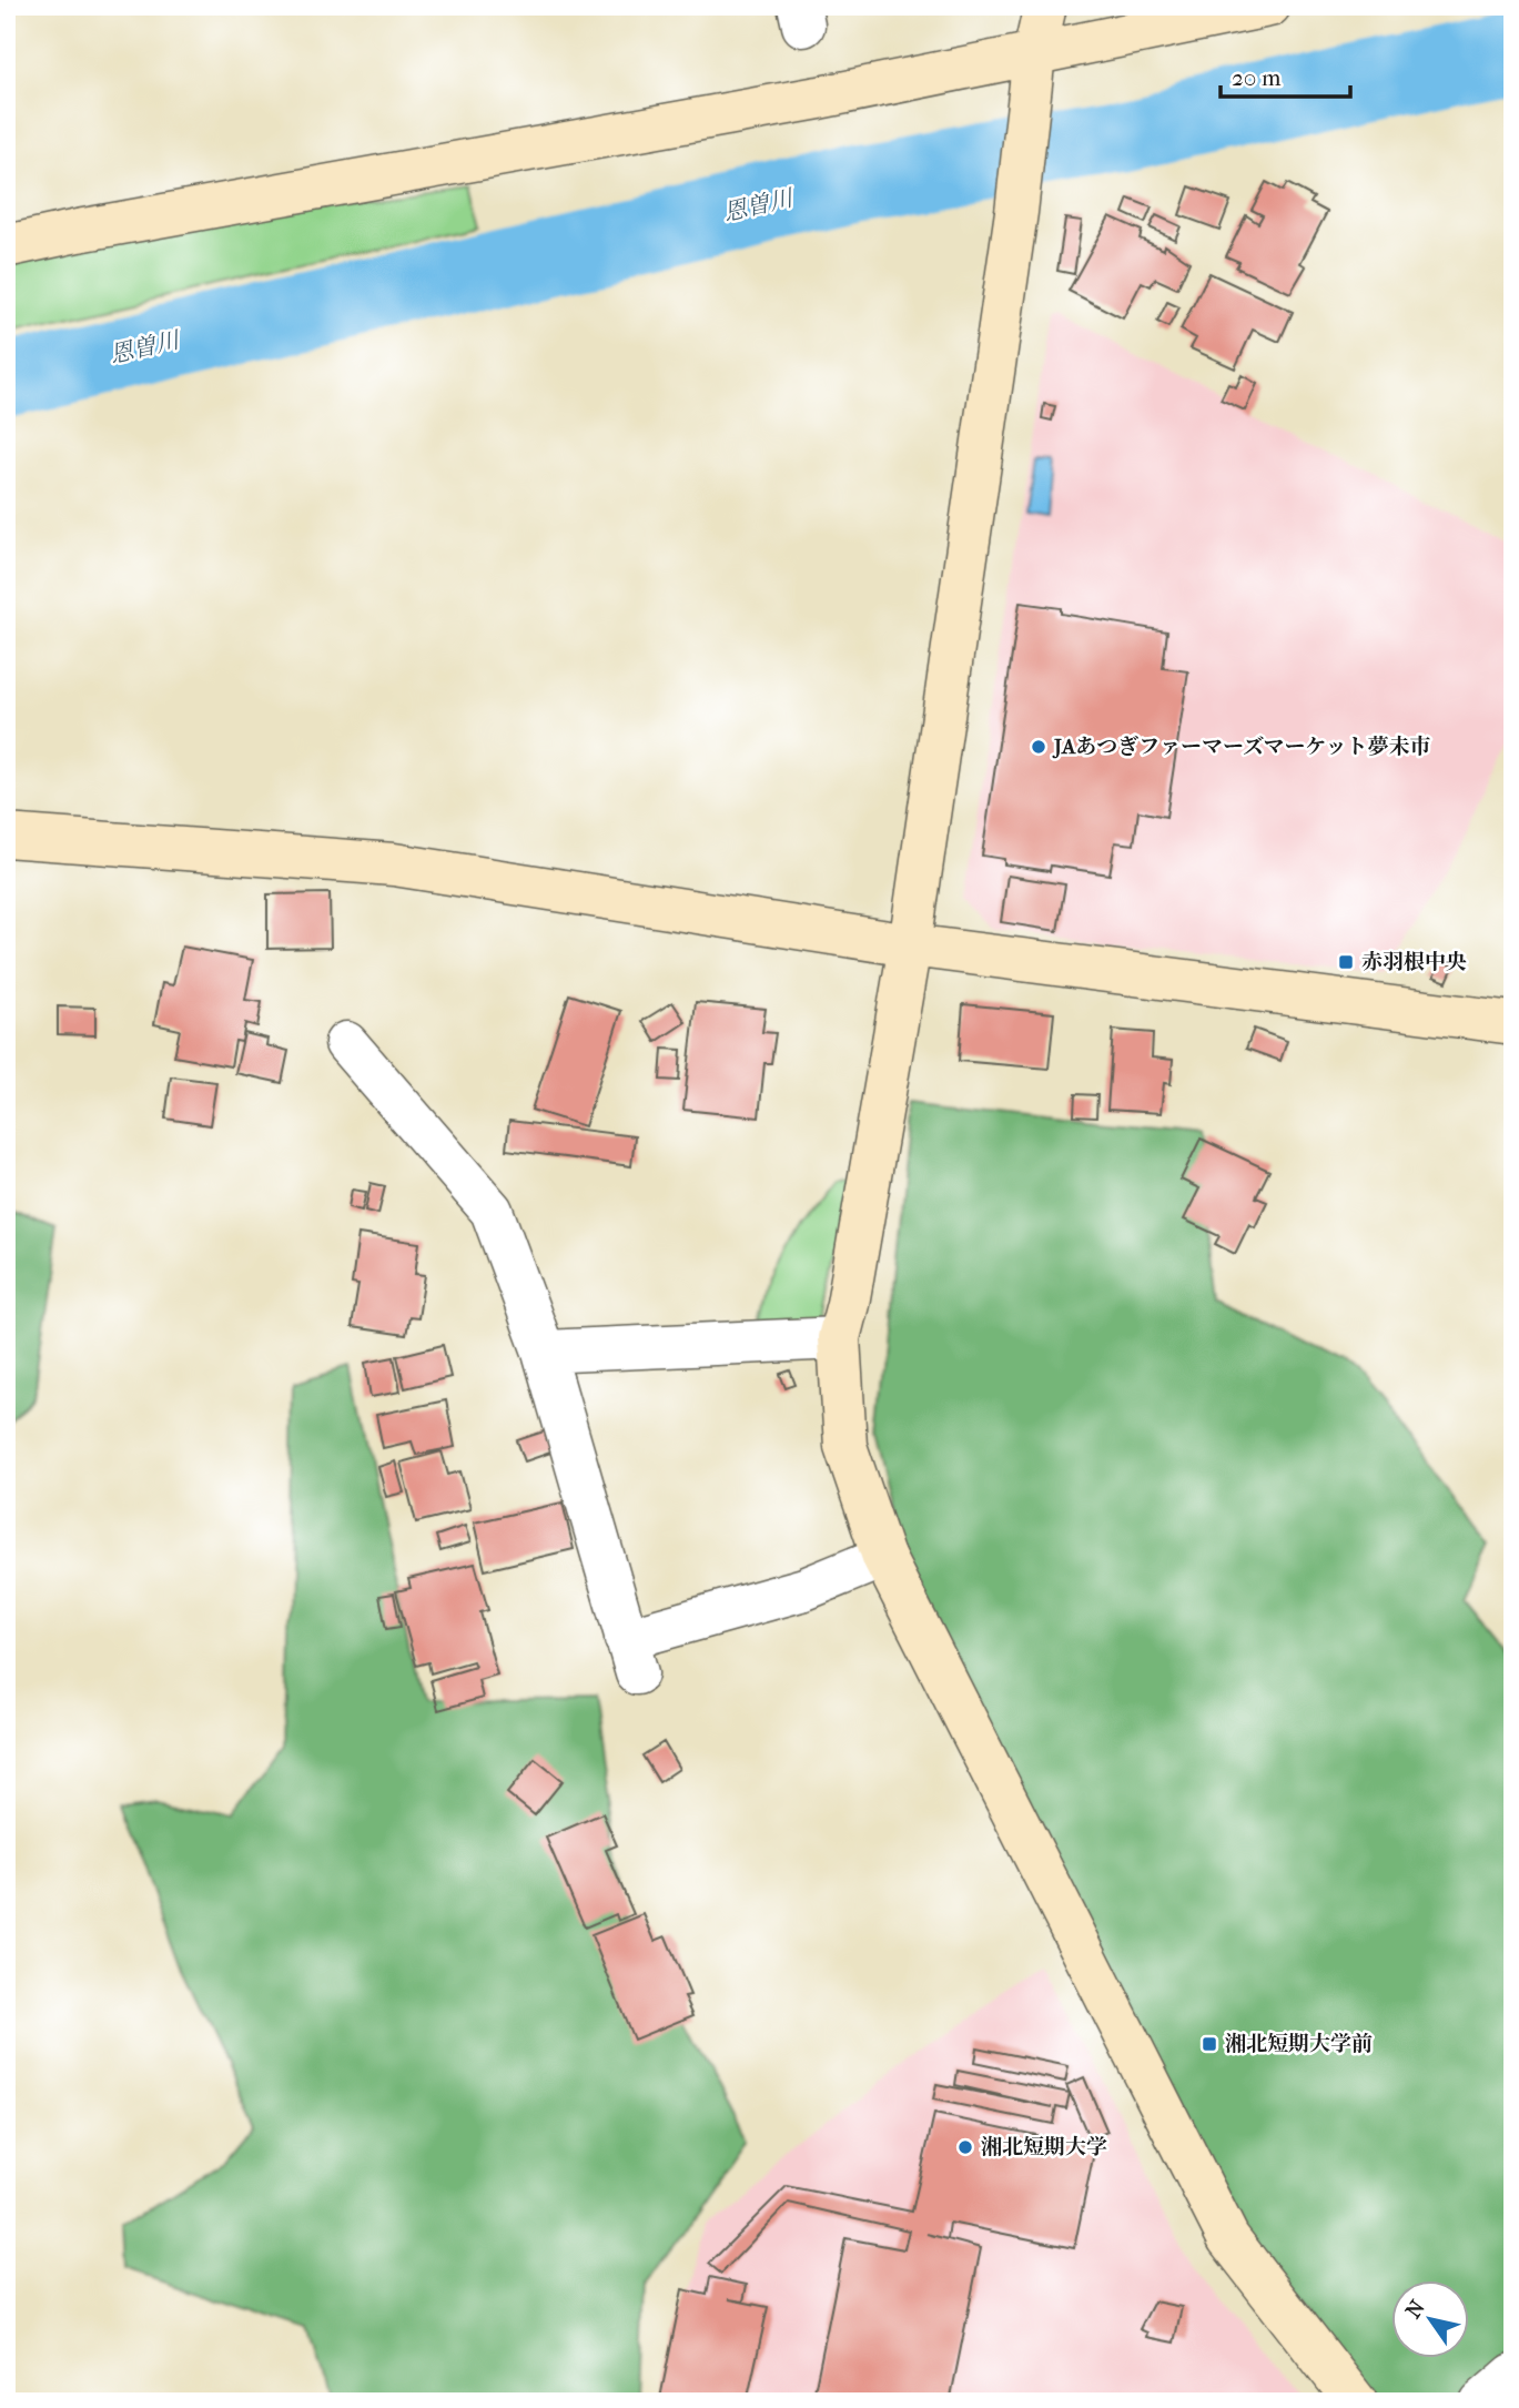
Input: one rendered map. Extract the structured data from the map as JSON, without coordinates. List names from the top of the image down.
{
  "water": ["恩曽川"],
  "places": {
    "other": ["JAあつぎファーマーズマーケット夢未市", "湘北短期大学"],
    "transit": ["赤羽根中央", "湘北短期大学前"]
  },
  "scale_bar": "20 m",
  "north": "top left"
}
